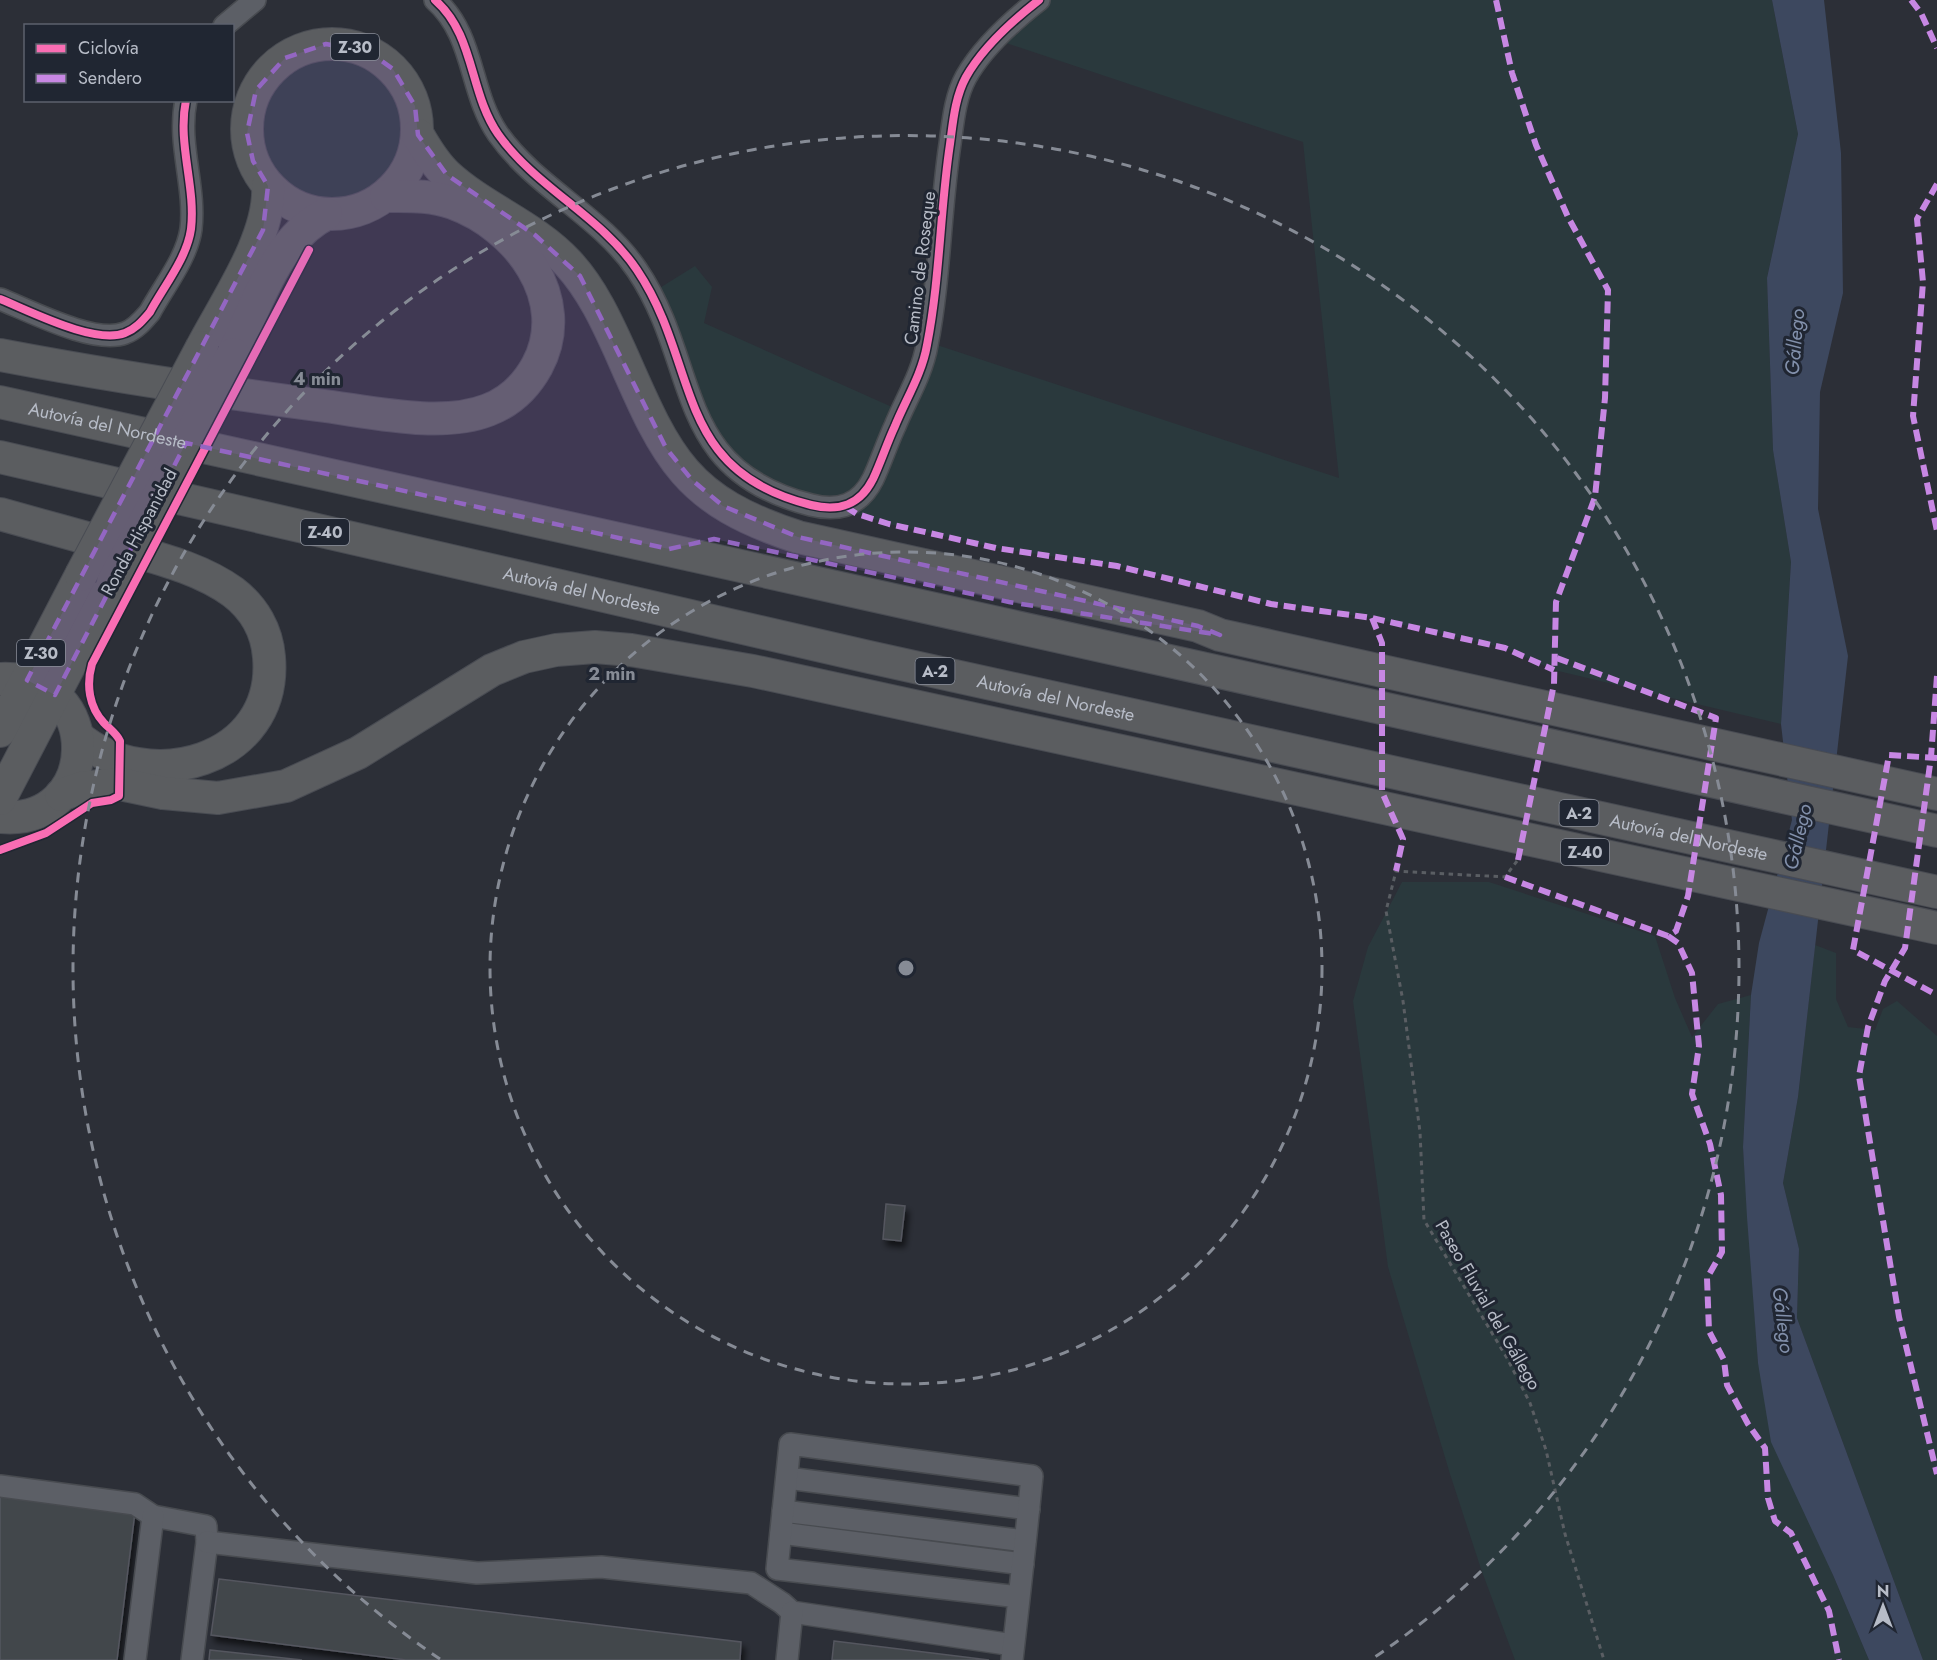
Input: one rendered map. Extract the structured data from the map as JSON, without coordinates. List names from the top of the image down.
{
  "streets": {
    "highway": [
      "Z-30",
      "Autovía del Nordeste",
      "Ronda Hispanidad",
      "Z-40",
      "A-2"
    ],
    "street": ["Camino de Roseque"],
    "path": ["Paseo Fluvial del Gállego"]
  },
  "crossings": [
    ["Autovía del Nordeste", "Z-40"]
  ],
  "water": ["Gállego"],
  "legend": ["Ciclovía", "Sendero"],
  "north": "top",
  "rings": ["4 min", "2 min"]
}
